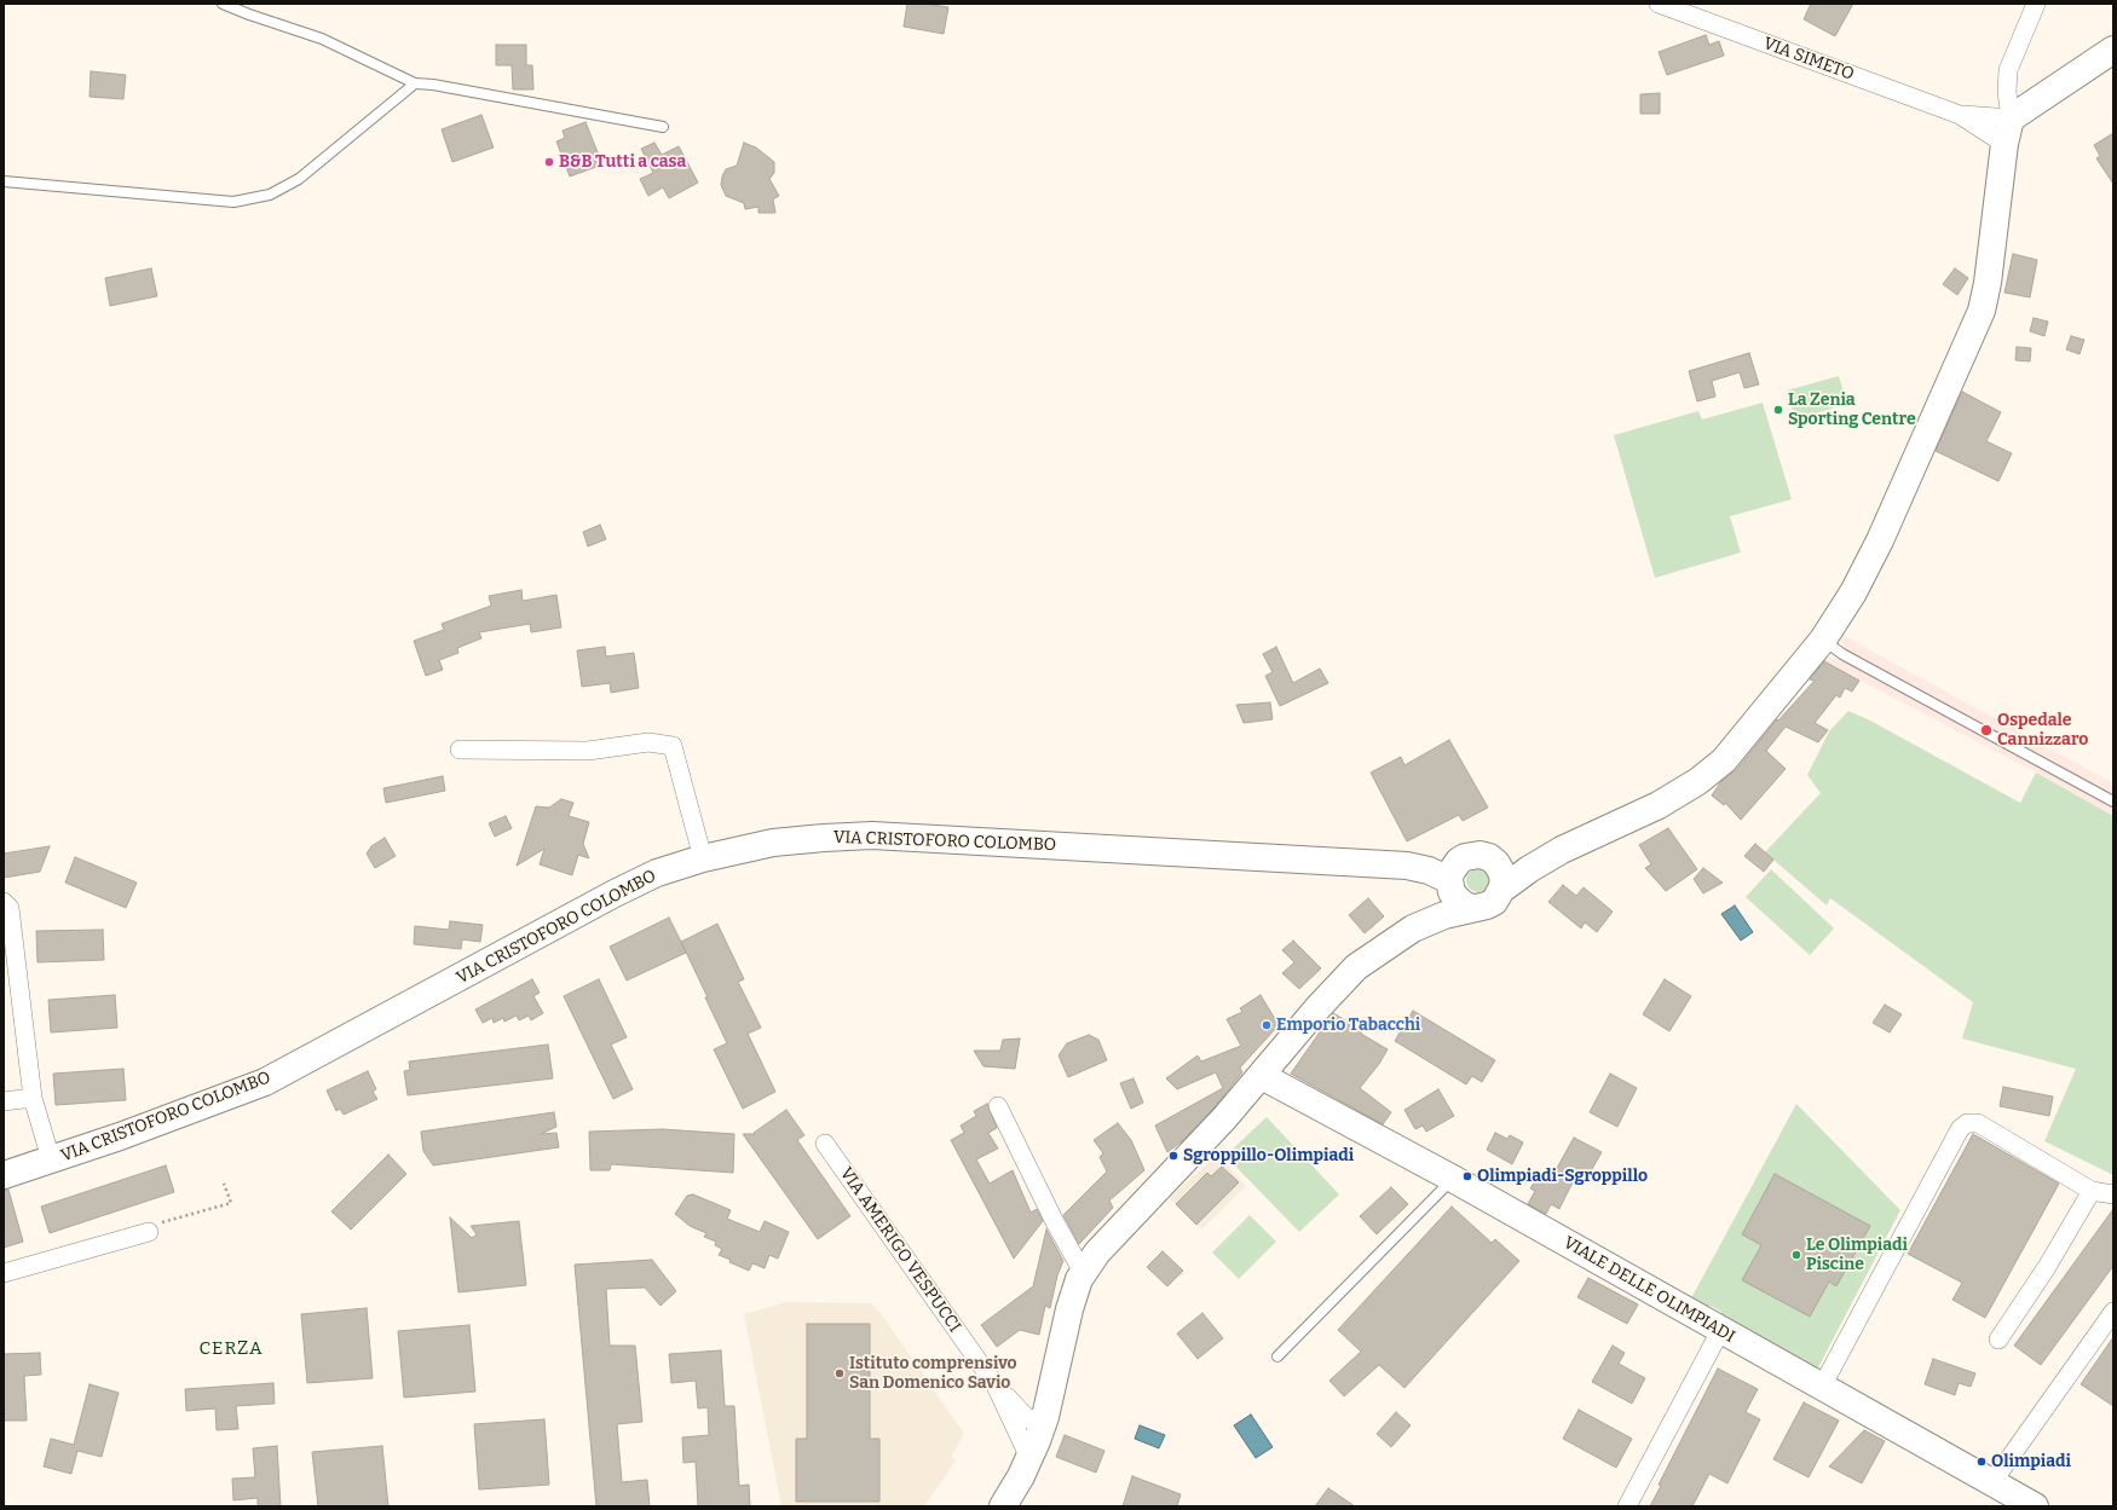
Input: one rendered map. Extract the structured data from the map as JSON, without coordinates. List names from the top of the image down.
{
  "streets": {
    "street": [
      "VIA SIMETO",
      "VIA CRISTOFORO COLOMBO",
      "VIA AMERIGO VESPUCCI",
      "VIALE DELLE OLIMPIADI"
    ]
  },
  "districts": ["CERZA"],
  "places": [
    "B&B Tutti a casa",
    "La Zenia Sporting Centre",
    "Ospedale Cannizzaro",
    "Emporio Tabacchi",
    "Sgroppillo-Olimpiadi",
    "Olimpiadi-Sgroppillo",
    "Le Olimpiadi Piscine",
    "Istituto comprensivo San Domenico Savio",
    "Olimpiadi"
  ]
}
